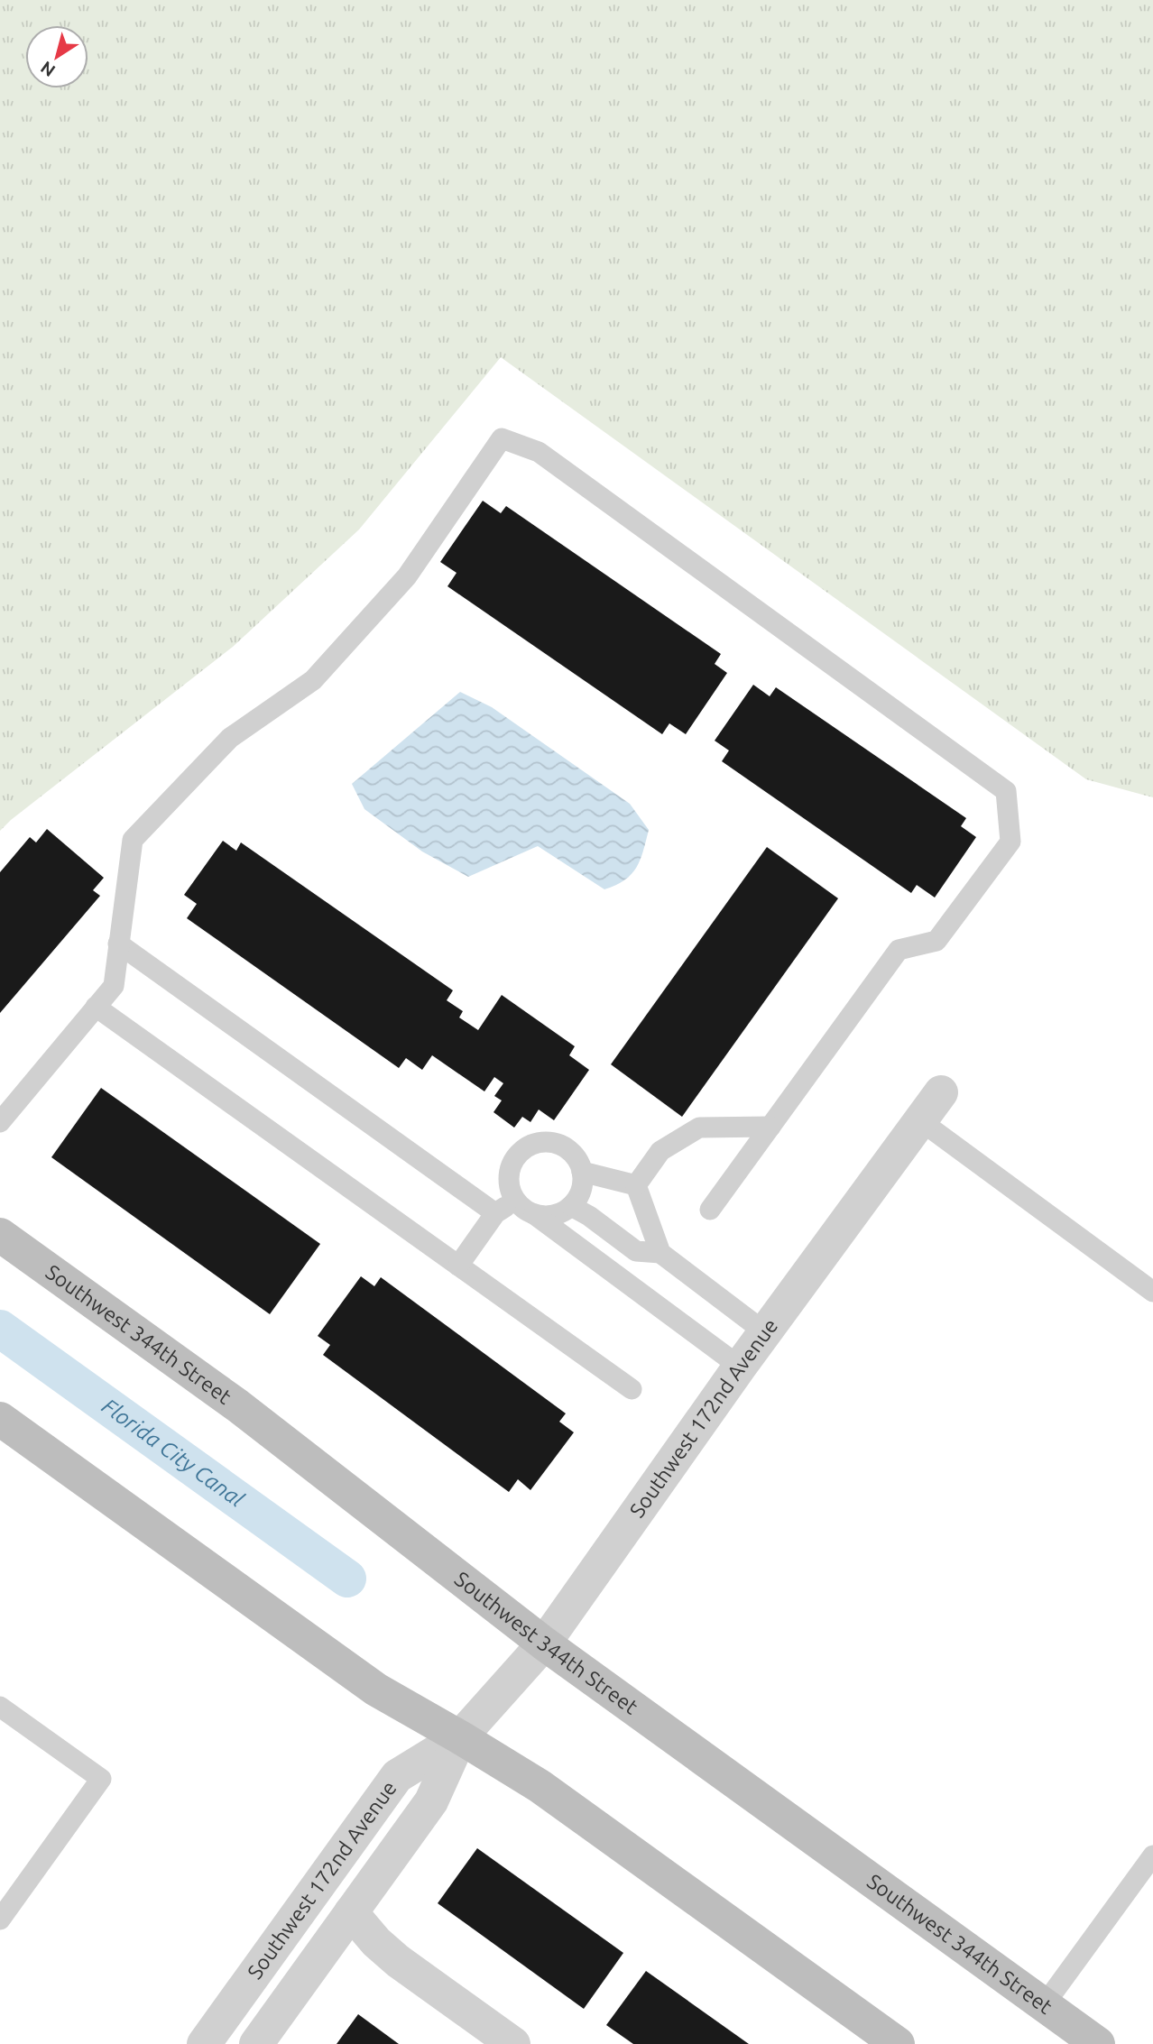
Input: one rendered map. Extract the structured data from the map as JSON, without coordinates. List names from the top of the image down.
{
  "streets": {
    "main road": ["Southwest 344th Street"],
    "street": ["Southwest 172nd Avenue"]
  },
  "crossings": [
    ["Southwest 344th Street", "Southwest 172nd Avenue"]
  ],
  "water": ["Florida City Canal"],
  "north": "bottom left"
}
